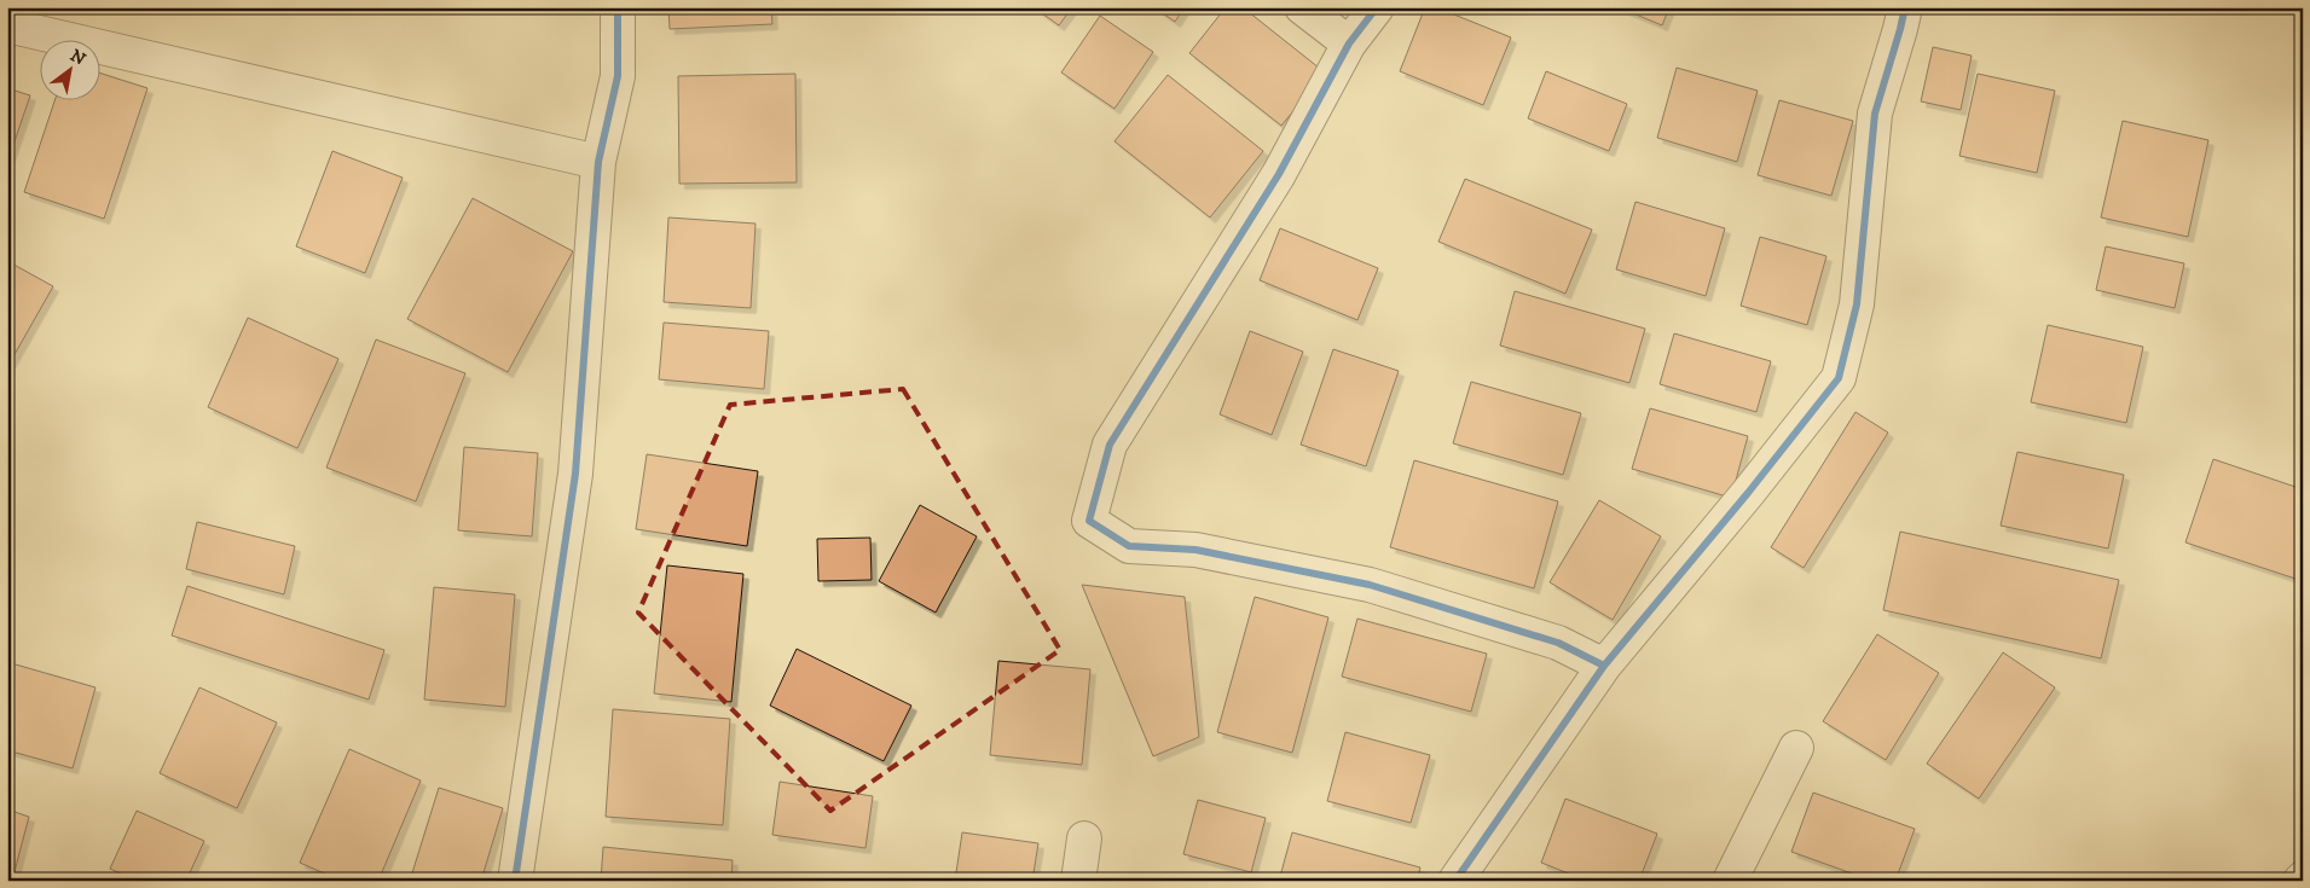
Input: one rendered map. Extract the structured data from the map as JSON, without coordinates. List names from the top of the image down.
{
  "north": "top right"
}
